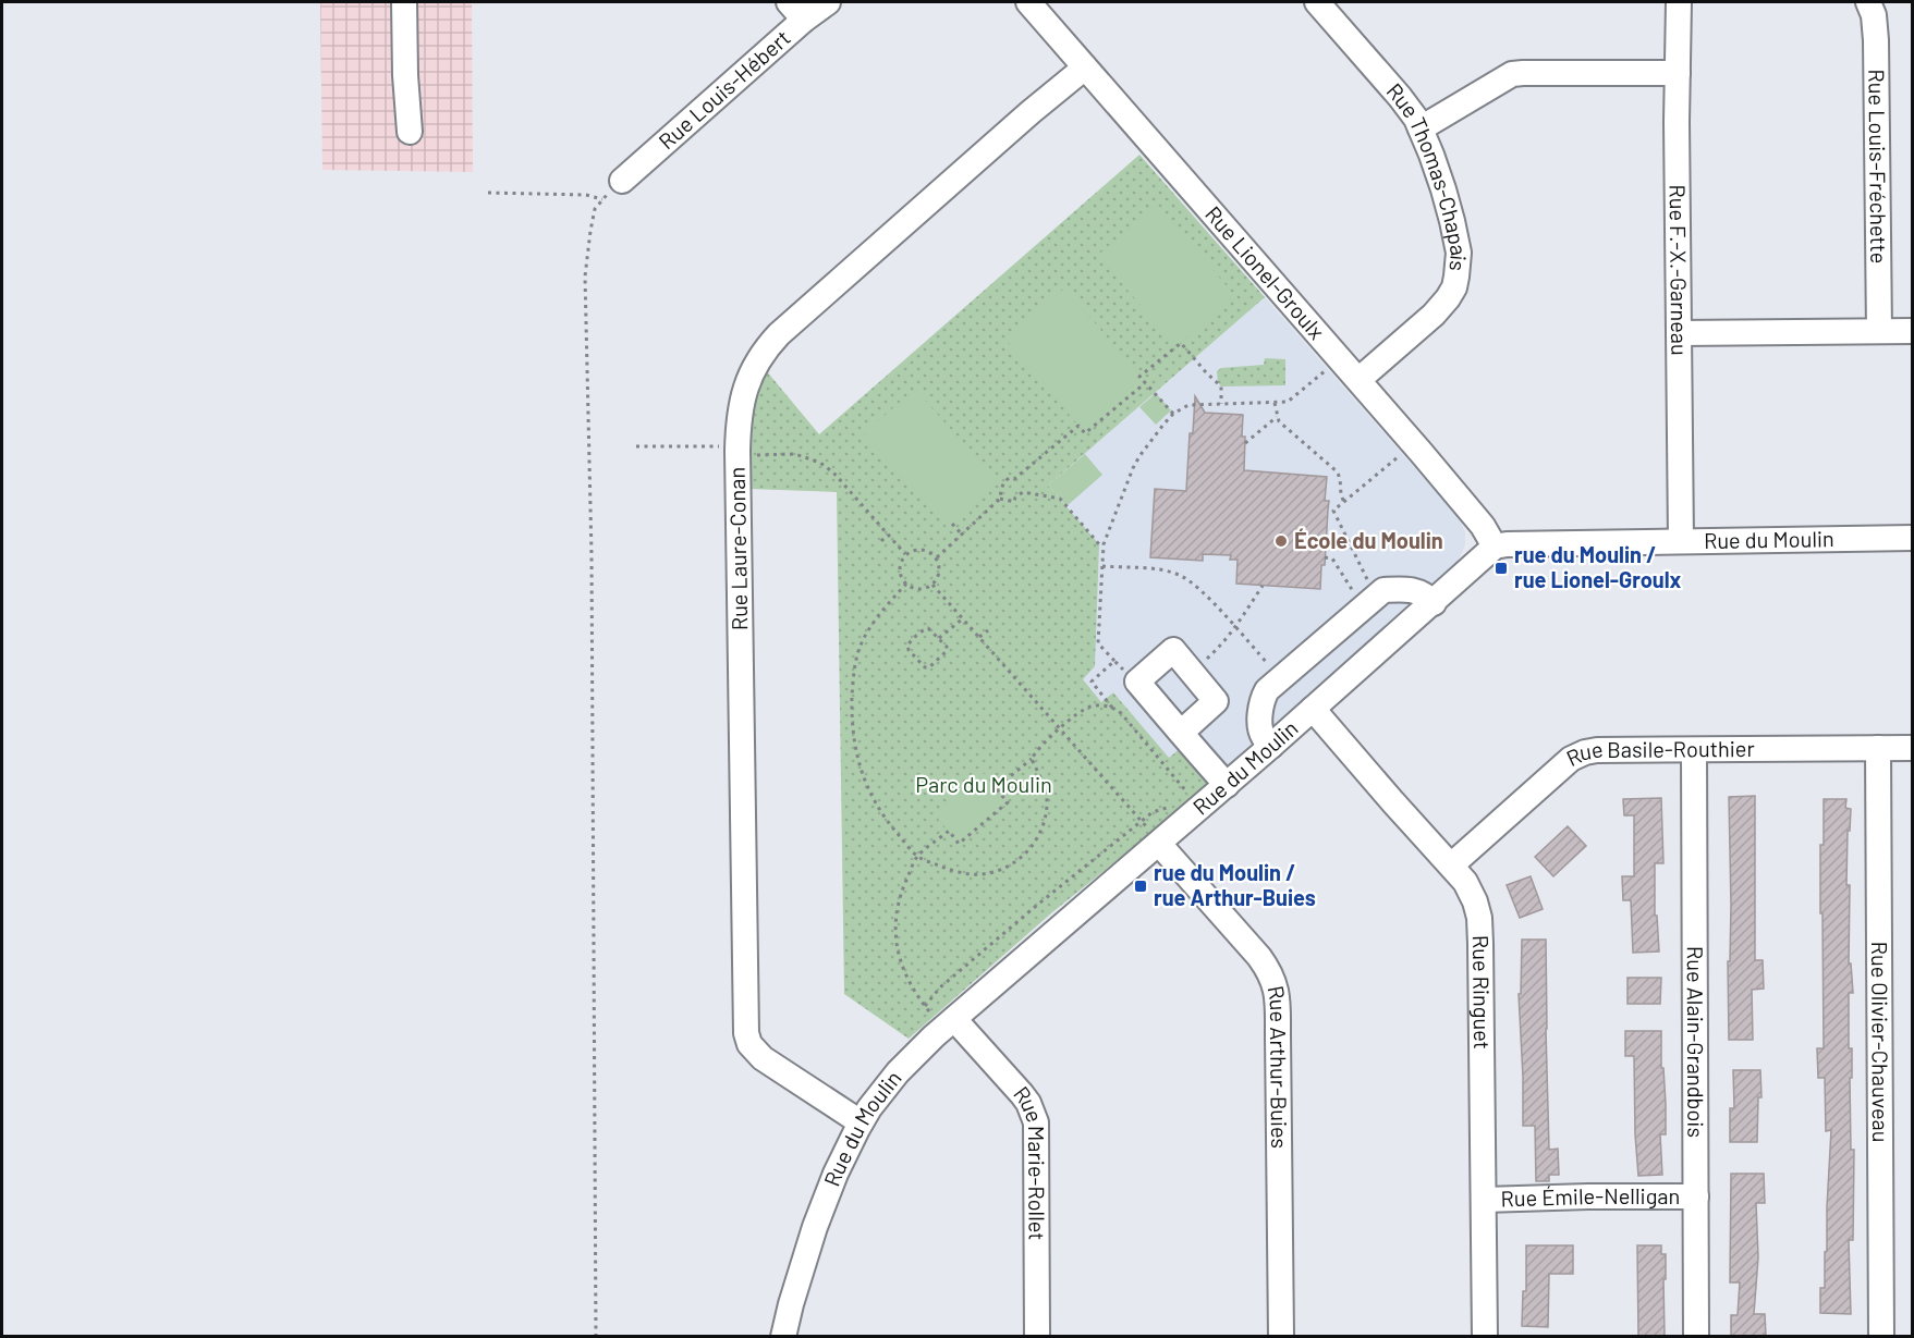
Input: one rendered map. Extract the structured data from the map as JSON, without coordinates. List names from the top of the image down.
{
  "streets": {
    "street": [
      "Rue Louis-Hébert",
      "Rue Louis-Fréchette",
      "Rue Thomas-Chapais",
      "Rue F.-X.-Garneau",
      "Rue Lionel-Groulx",
      "Rue du Moulin",
      "Rue Laure-Conan",
      "Rue Basile-Routhier",
      "Rue Ringuet",
      "Rue Olivier-Chauveau",
      "Rue Alain-Grandbois",
      "Rue Arthur-Buies",
      "Rue Marie-Rollet",
      "Rue Émile-Nelligan"
    ]
  },
  "crossings": [
    ["Rue Thomas-Chapais", "Rue Lionel-Groulx"],
    ["Rue F.-X.-Garneau", "Rue du Moulin"],
    ["Rue Lionel-Groulx", "Rue du Moulin"],
    ["Rue Lionel-Groulx", "Rue Laure-Conan"],
    ["Rue du Moulin", "Rue Laure-Conan"],
    ["Rue du Moulin", "Rue Ringuet"],
    ["Rue du Moulin", "Rue Arthur-Buies"],
    ["Rue du Moulin", "Rue Marie-Rollet"],
    ["Rue Basile-Routhier", "Rue Ringuet"],
    ["Rue Basile-Routhier", "Rue Olivier-Chauveau"],
    ["Rue Basile-Routhier", "Rue Alain-Grandbois"],
    ["Rue Ringuet", "Rue Émile-Nelligan"],
    ["Rue Alain-Grandbois", "Rue Émile-Nelligan"]
  ],
  "parks": ["Parc du Moulin"],
  "places": {
    "other": ["École du Moulin"],
    "transit": ["rue du Moulin / rue Lionel-Groulx", "rue du Moulin / rue Arthur-Buies"]
  }
}
